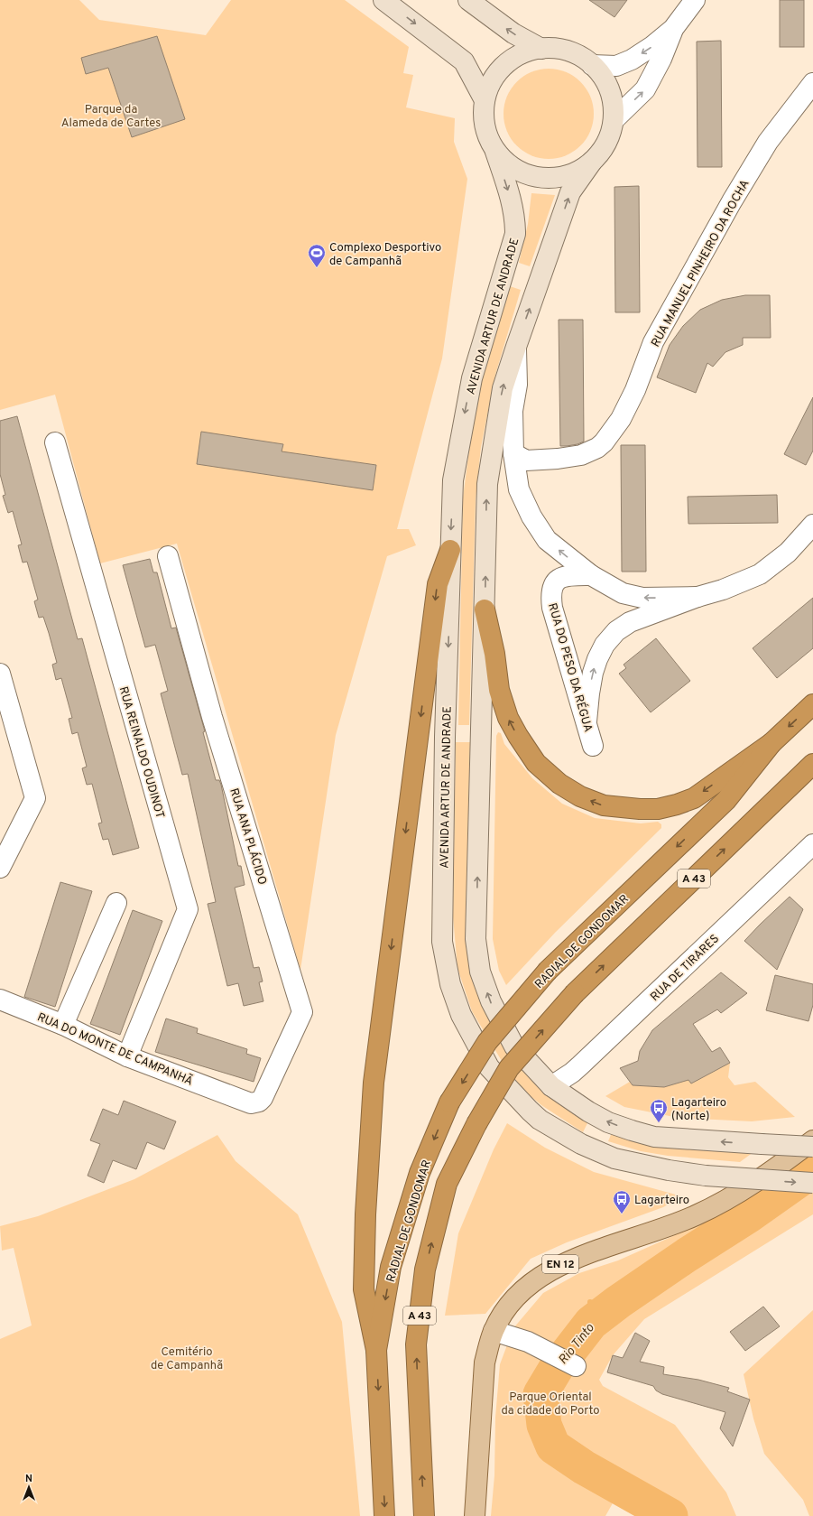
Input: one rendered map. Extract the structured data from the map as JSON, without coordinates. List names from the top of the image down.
{
  "streets": {
    "highway": ["A 43", "RADIAL DE GONDOMAR"],
    "main road": ["AVENIDA ARTUR DE ANDRADE", "EN 12"],
    "street": [
      "RUA MANUEL PINHEIRO DA ROCHA",
      "RUA DO PESO DA RÉGUA",
      "RUA REINALDO OUDINOT",
      "RUA ANA PLÁCIDO",
      "RUA DE TIRARES",
      "RUA DO MONTE DE CAMPANHÃ"
    ]
  },
  "crossings": [
    ["RUA REINALDO OUDINOT", "RUA DO MONTE DE CAMPANHÃ"],
    ["RUA ANA PLÁCIDO", "RUA DO MONTE DE CAMPANHÃ"]
  ],
  "water": ["Rio Tinto"],
  "parks": ["Parque da Alameda de Cartes", "Cemitério de Campanhã", "Parque Oriental da cidade do Porto"],
  "places": {
    "sports": ["Complexo Desportivo de Campanhã"],
    "bus stop": ["Lagarteiro (Norte)", "Lagarteiro"]
  },
  "north": "top"
}
